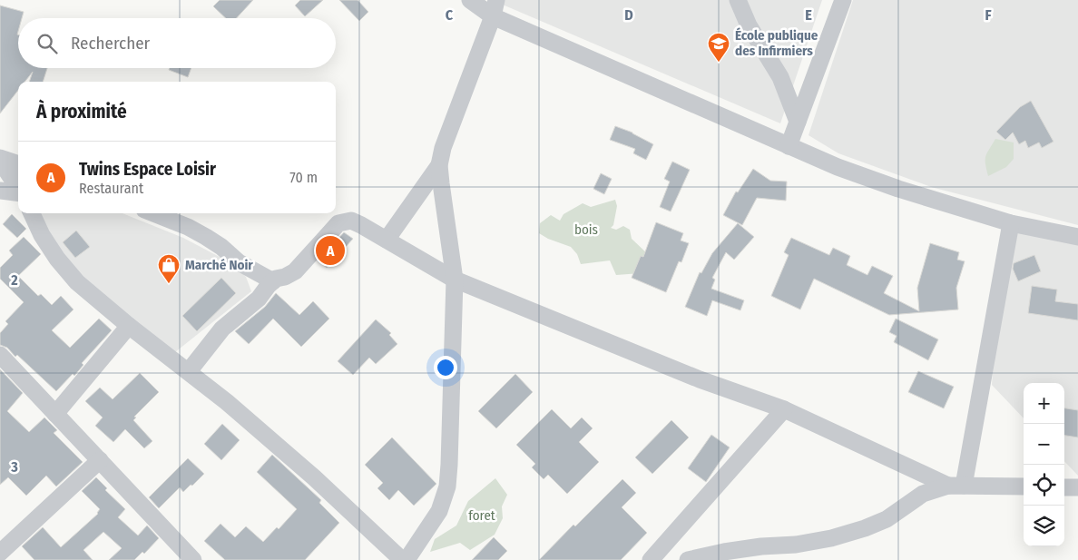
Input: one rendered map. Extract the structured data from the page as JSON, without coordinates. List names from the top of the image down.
{
  "parks": ["bois", "foret"],
  "places": {
    "school or university": ["École publique des Infirmiers"],
    "shop": ["Marché Noir"]
  },
  "page": {
    "search": "Rechercher",
    "heading": "À proximité",
    "list": [
      {
        "mark": "A",
        "name": "Twins Espace Loisir",
        "note": "Restaurant",
        "value": "70 m"
      }
    ],
    "pins": "A",
    "map_buttons": ["+", "−"]
  },
  "grid": {
    "columns": [
      "C",
      "D",
      "E",
      "F"
    ],
    "rows": ["2", "3"]
  }
}
